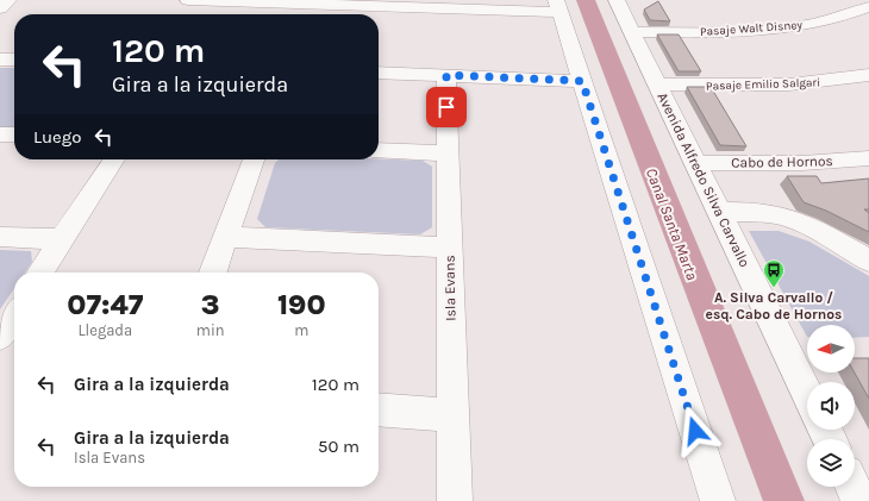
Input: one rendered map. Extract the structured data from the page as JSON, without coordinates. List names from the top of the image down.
{
  "streets": {
    "street": [
      "Pasaje Walt Disney",
      "Pasaje Emilio Salgari",
      "Cabo de Hornos",
      "Avenida Alfredo Silva Carvallo",
      "Isla Evans"
    ]
  },
  "crossings": [
    ["Pasaje Walt Disney", "Avenida Alfredo Silva Carvallo"],
    ["Pasaje Emilio Salgari", "Avenida Alfredo Silva Carvallo"],
    ["Cabo de Hornos", "Avenida Alfredo Silva Carvallo"]
  ],
  "water": ["Canal Santa Marta"],
  "places": {
    "bus stop": ["A. Silva Carvallo / esq. Cabo de Hornos"]
  },
  "north": "left",
  "page": {
    "turn": ["120 m", "Gira a la izquierda"],
    "then": "Luego",
    "eta": [
      "07:47",
      "Llegada",
      "3",
      "min",
      "190",
      "m"
    ],
    "list": [
      {
        "name": "Gira a la izquierda",
        "value": "120 m"
      },
      {
        "name": "Gira a la izquierda",
        "note": "Isla Evans",
        "value": "50 m"
      }
    ]
  }
}
